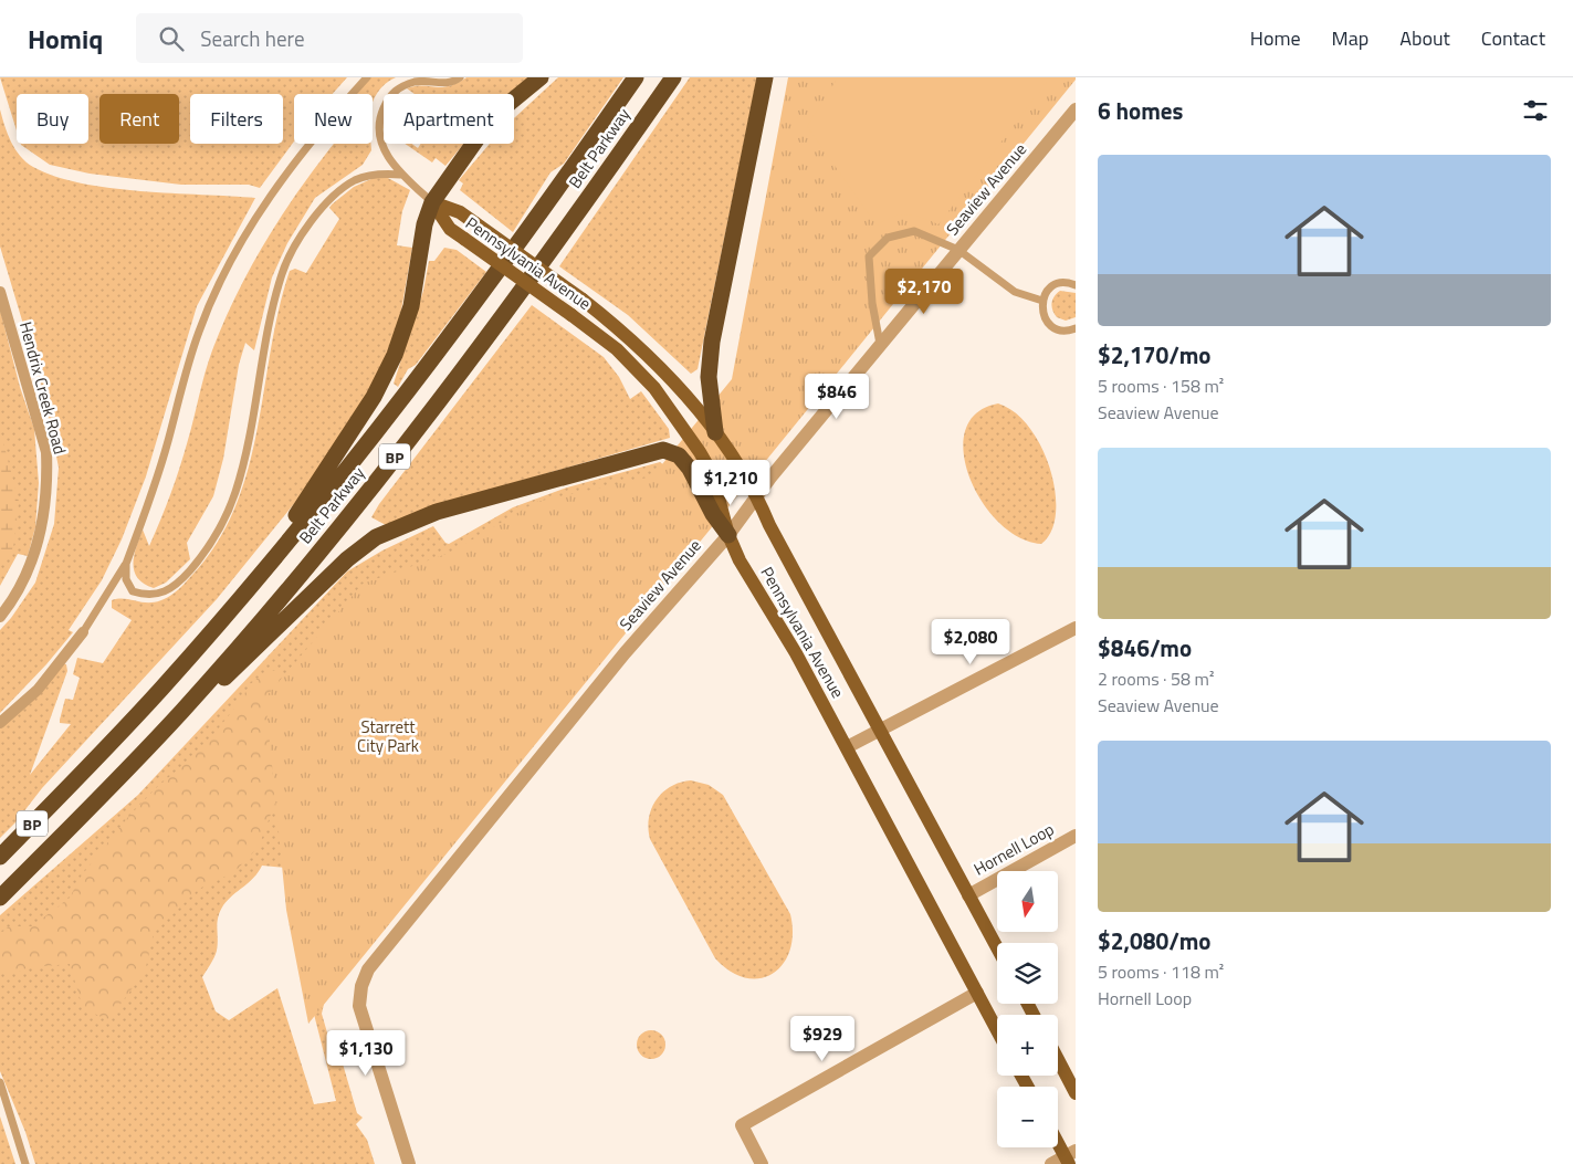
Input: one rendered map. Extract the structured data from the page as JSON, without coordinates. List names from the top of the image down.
{
  "streets": {
    "highway": ["Belt Parkway", "BP"],
    "main road": ["Pennsylvania Avenue"],
    "street": ["Seaview Avenue", "Hendrix Creek Road", "Hornell Loop"]
  },
  "crossings": [
    ["Seaview Avenue", "Pennsylvania Avenue"],
    ["Pennsylvania Avenue", "Hornell Loop"]
  ],
  "parks": ["Starrett City Park"],
  "north": "bottom",
  "page": {
    "header": "Homiq",
    "search": "Search here",
    "nav": [
      "Home",
      "Map",
      "About",
      "Contact"
    ],
    "heading": "6 homes",
    "chip": [
      "Buy",
      "Rent",
      "Filters",
      "New",
      "Apartment"
    ],
    "list": [
      {
        "name": "$2,170/mo",
        "note": "5 rooms · 158 m² · Seaview Avenue"
      },
      {
        "name": "$846/mo",
        "note": "2 rooms · 58 m² · Seaview Avenue"
      },
      {
        "name": "$2,080/mo",
        "note": "5 rooms · 118 m² · Hornell Loop"
      }
    ],
    "price": [
      "$2,170",
      "$846",
      "$1,210",
      "$2,080",
      "$929",
      "$1,130"
    ],
    "map_buttons": ["+", "−"]
  }
}
